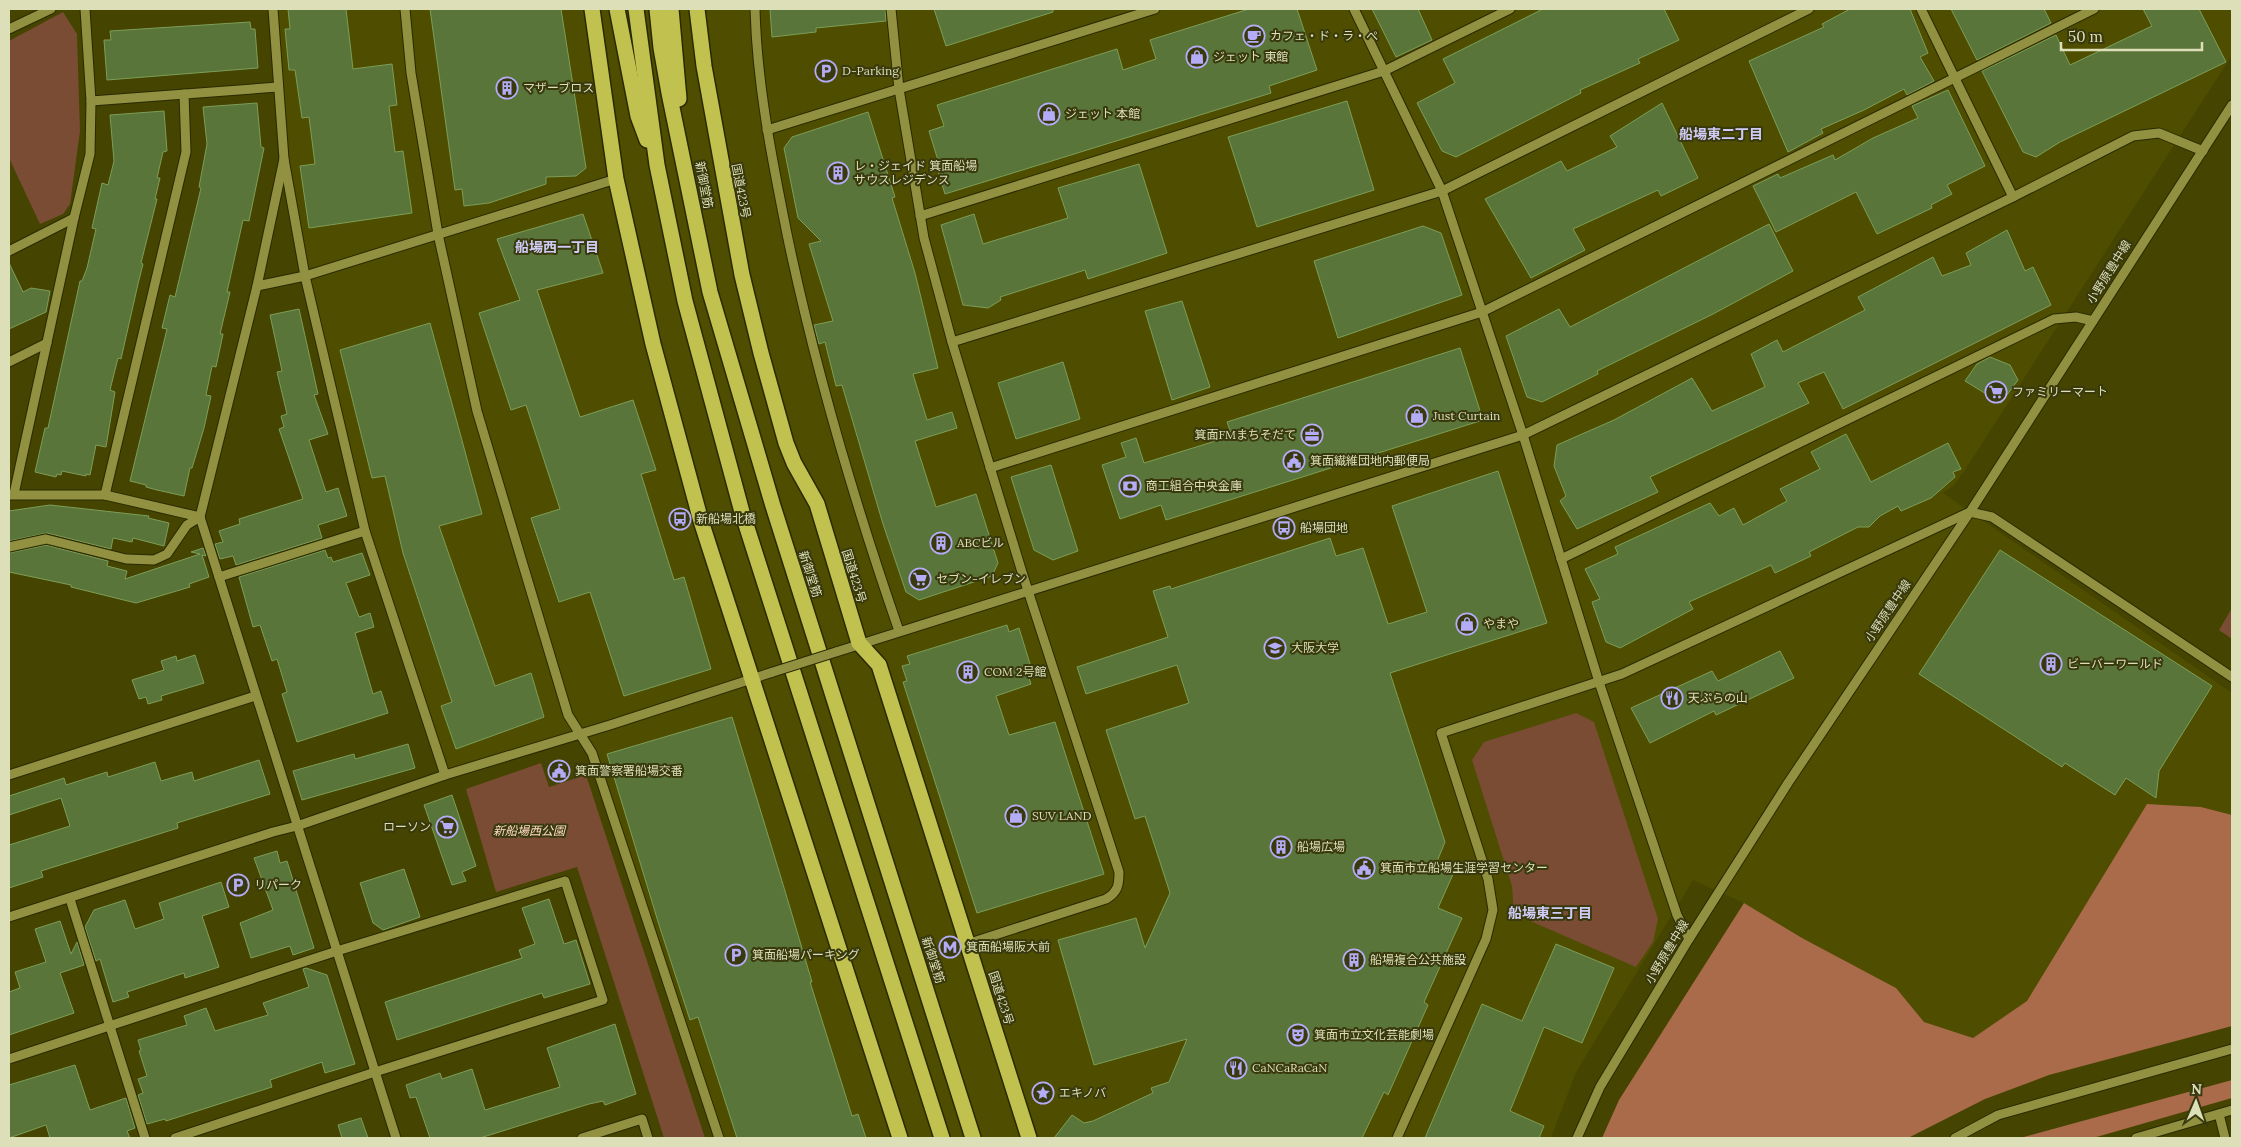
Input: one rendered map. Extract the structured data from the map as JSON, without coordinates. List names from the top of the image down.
{
  "streets": {
    "highway": ["新御堂筋", "国道423号"],
    "street": ["小野原豊中線"]
  },
  "districts": ["船場東二丁目", "船場西一丁目", "船場東三丁目"],
  "parks": ["新船場西公園"],
  "places": {
    "cafe": ["カフェ・ド・ラ・ぺ"],
    "shop": [
      "ジェット 東館",
      "ジェット 本館",
      "Just Curtain",
      "やまや",
      "SUV LAND"
    ],
    "parking": ["D-Parking", "リパーク", "箕面船場パーキング"],
    "building": [
      "マザーブロス",
      "レ・ジェイド 箕面船場 サウスレジデンス",
      "ABCビル",
      "ビーバーワールド",
      "COM 2号館",
      "船場広場",
      "船場複合公共施設"
    ],
    "supermarket": ["ファミリーマート", "セブン-イレブン", "ローソン"],
    "office": ["箕面FMまちそだて"],
    "public building": ["箕面繊維団地内郵便局", "箕面警察署船場交番", "箕面市立船場生涯学習センター"],
    "bank": ["商工組合中央金庫"],
    "bus stop": ["新船場北橋", "船場団地"],
    "school or university": ["大阪大学"],
    "restaurant": ["天ぷらの山", "CaNCaRaCaN"],
    "metro station": ["箕面船場阪大前"],
    "theatre": ["箕面市立文化芸能劇場"],
    "place": ["エキノバ"]
  },
  "scale_bar": "50 m",
  "north": "top"
}
